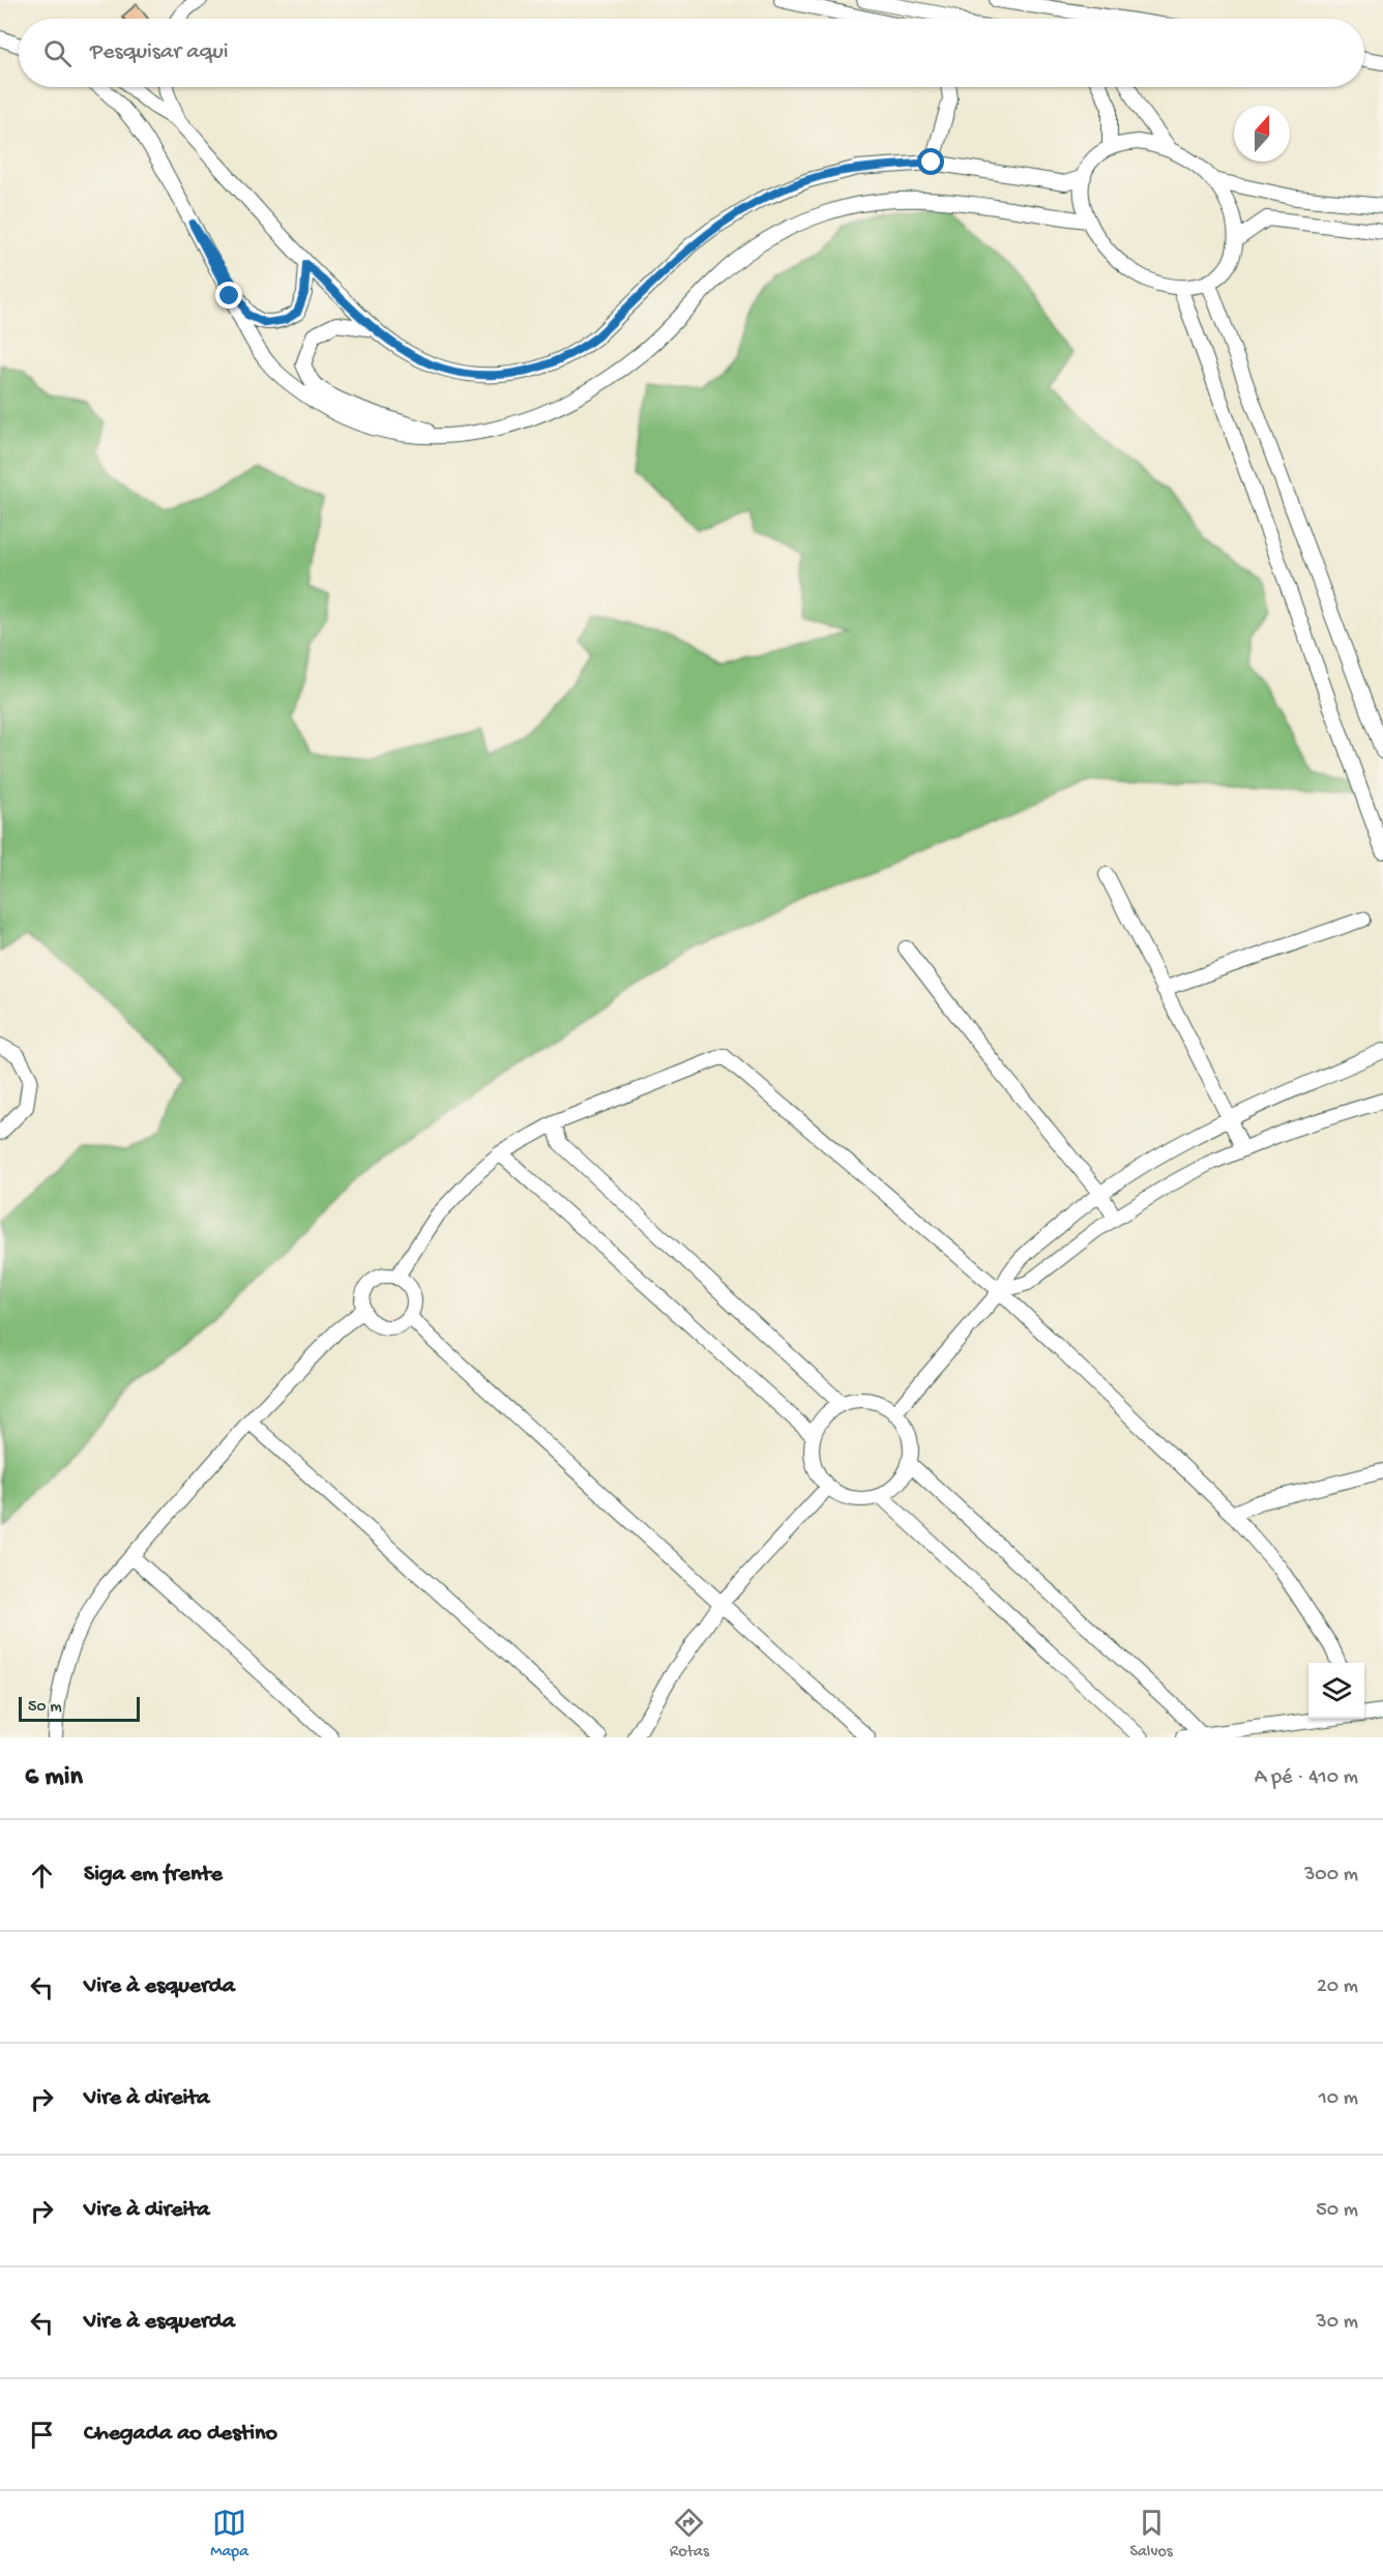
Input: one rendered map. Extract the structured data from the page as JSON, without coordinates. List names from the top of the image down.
{
  "scale_bar": "50 m",
  "north": "top",
  "page": {
    "search": "Pesquisar aqui",
    "scale": "50 m",
    "heading": ["6 min", "A pé · 410 m"],
    "list": [
      ["Siga em frente", "300 m"],
      ["Vire à esquerda", "20 m"],
      ["Vire à direita", "10 m"],
      ["Vire à direita", "50 m"],
      ["Vire à esquerda", "30 m"],
      "Chegada ao destino"
    ],
    "nav": ["Mapa", "Rotas", "Salvos"]
  }
}
